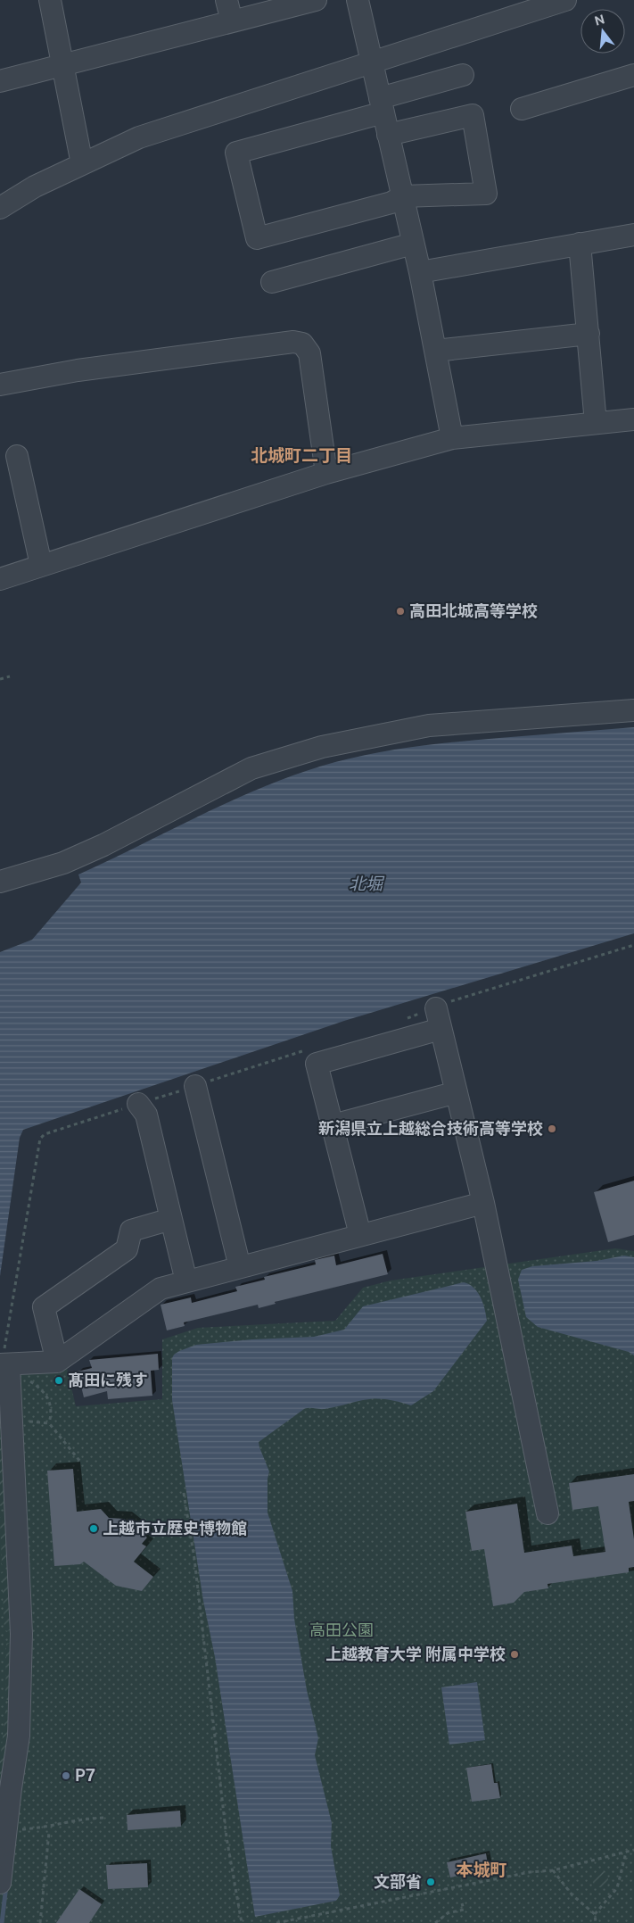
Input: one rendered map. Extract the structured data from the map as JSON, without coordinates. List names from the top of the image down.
{
  "districts": ["北城町二丁目", "本城町"],
  "water": ["北堀"],
  "parks": ["高田公園"],
  "places": [
    "高田北城高等学校",
    "新潟県立上越総合技術高等学校",
    "髙田に残す",
    "上越市立歴史博物館",
    "上越教育大学 附属中学校",
    "P7",
    "文部省"
  ],
  "north": "top"
}
